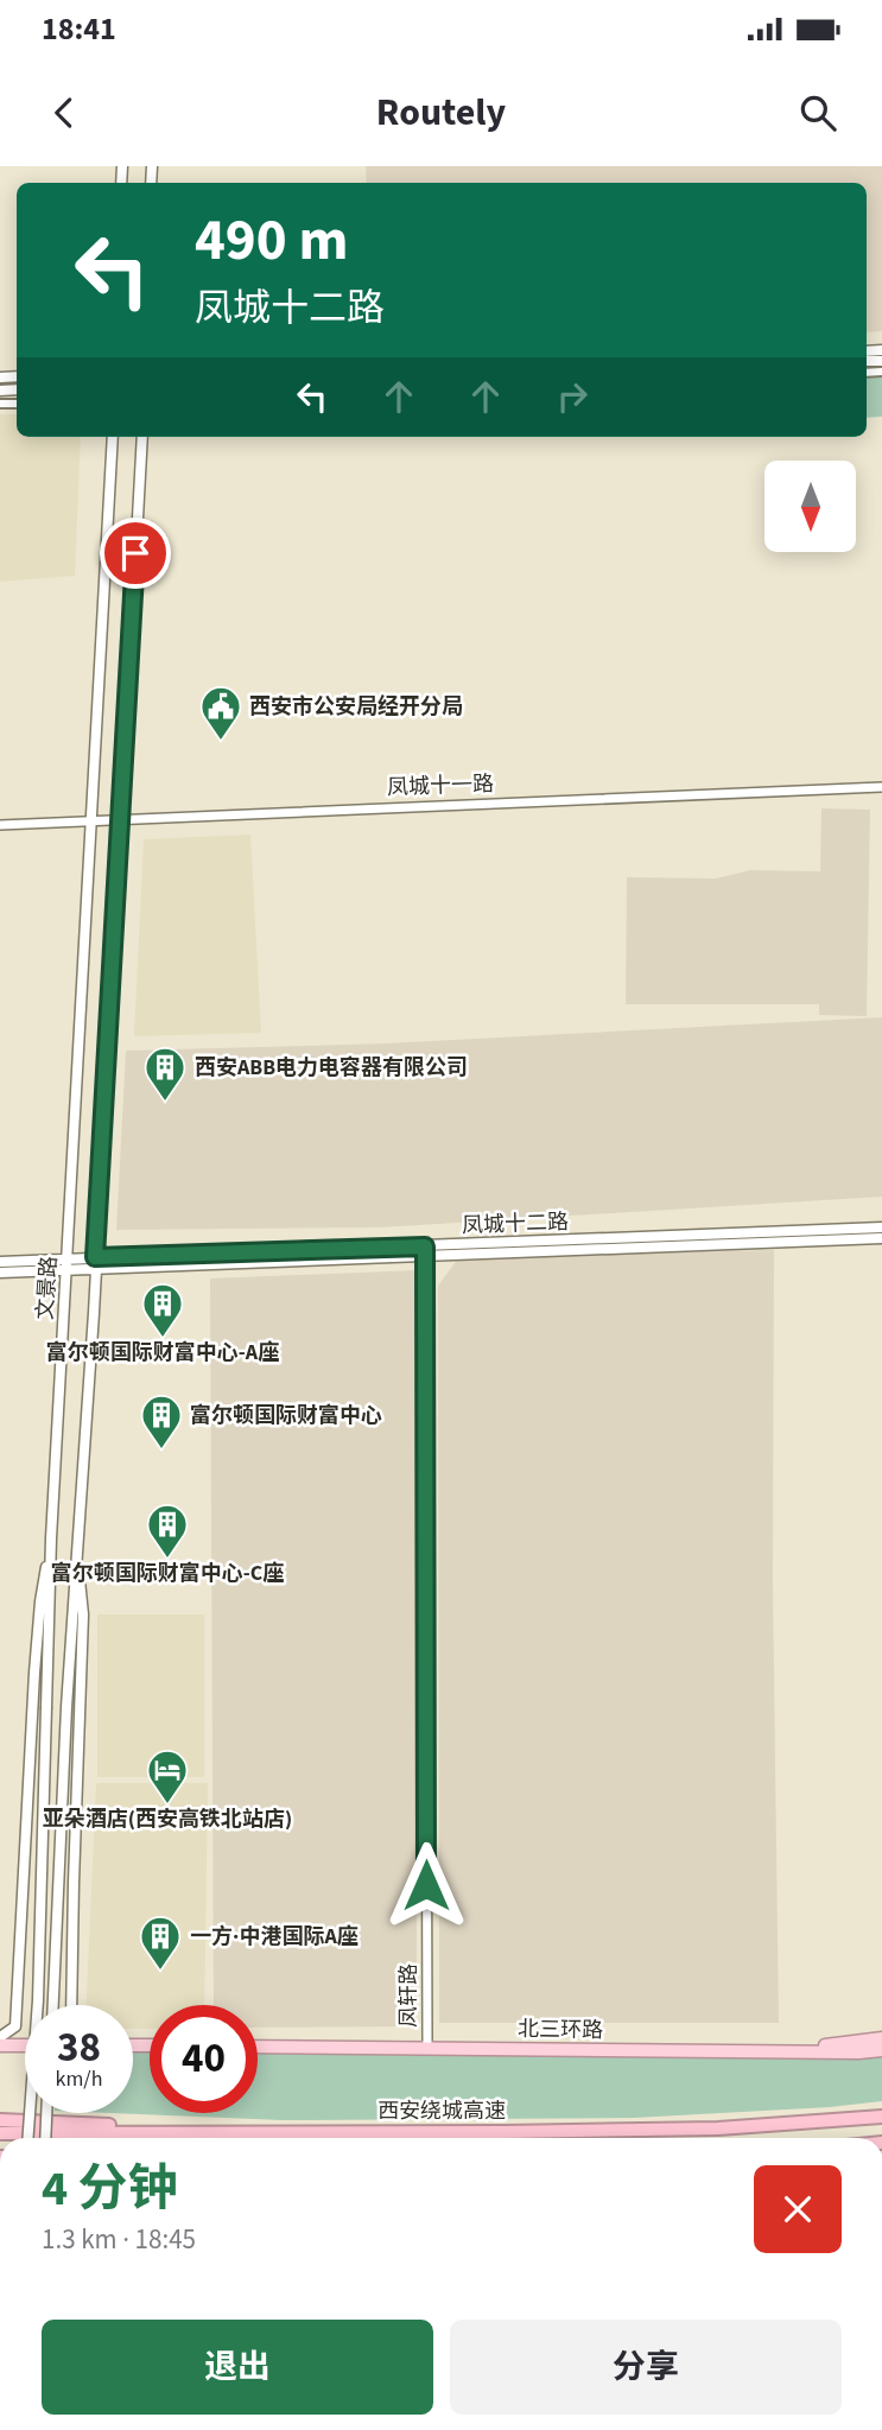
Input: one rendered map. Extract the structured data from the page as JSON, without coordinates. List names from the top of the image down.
{
  "streets": {
    "highway": ["北三环路", "西安绕城高速"],
    "main road": ["凤城十二路", "文景路"],
    "street": ["凤城十一路", "凤轩路"]
  },
  "crossings": [
    ["凤城十一路", "文景路"],
    ["凤城十二路", "文景路"],
    ["凤城十二路", "凤轩路"],
    ["凤轩路", "北三环路"]
  ],
  "places": {
    "public building": ["西安市公安局经开分局"],
    "building": [
      "西安ABB电力电容器有限公司",
      "富尔顿国际财富中心-A座",
      "富尔顿国际财富中心",
      "富尔顿国际财富中心-C座",
      "一方·中港国际A座"
    ],
    "hotel": ["亚朵酒店(西安高铁北站店)"]
  },
  "north": "bottom",
  "page": {
    "status": "18:41",
    "header": "Routely",
    "turn": ["490 m", "凤城十二路"],
    "speed": "38 km/h",
    "limit": "40",
    "heading": ["4 分钟", "1.3 km · 18:45"],
    "buttons": ["退出", "分享"]
  }
}
